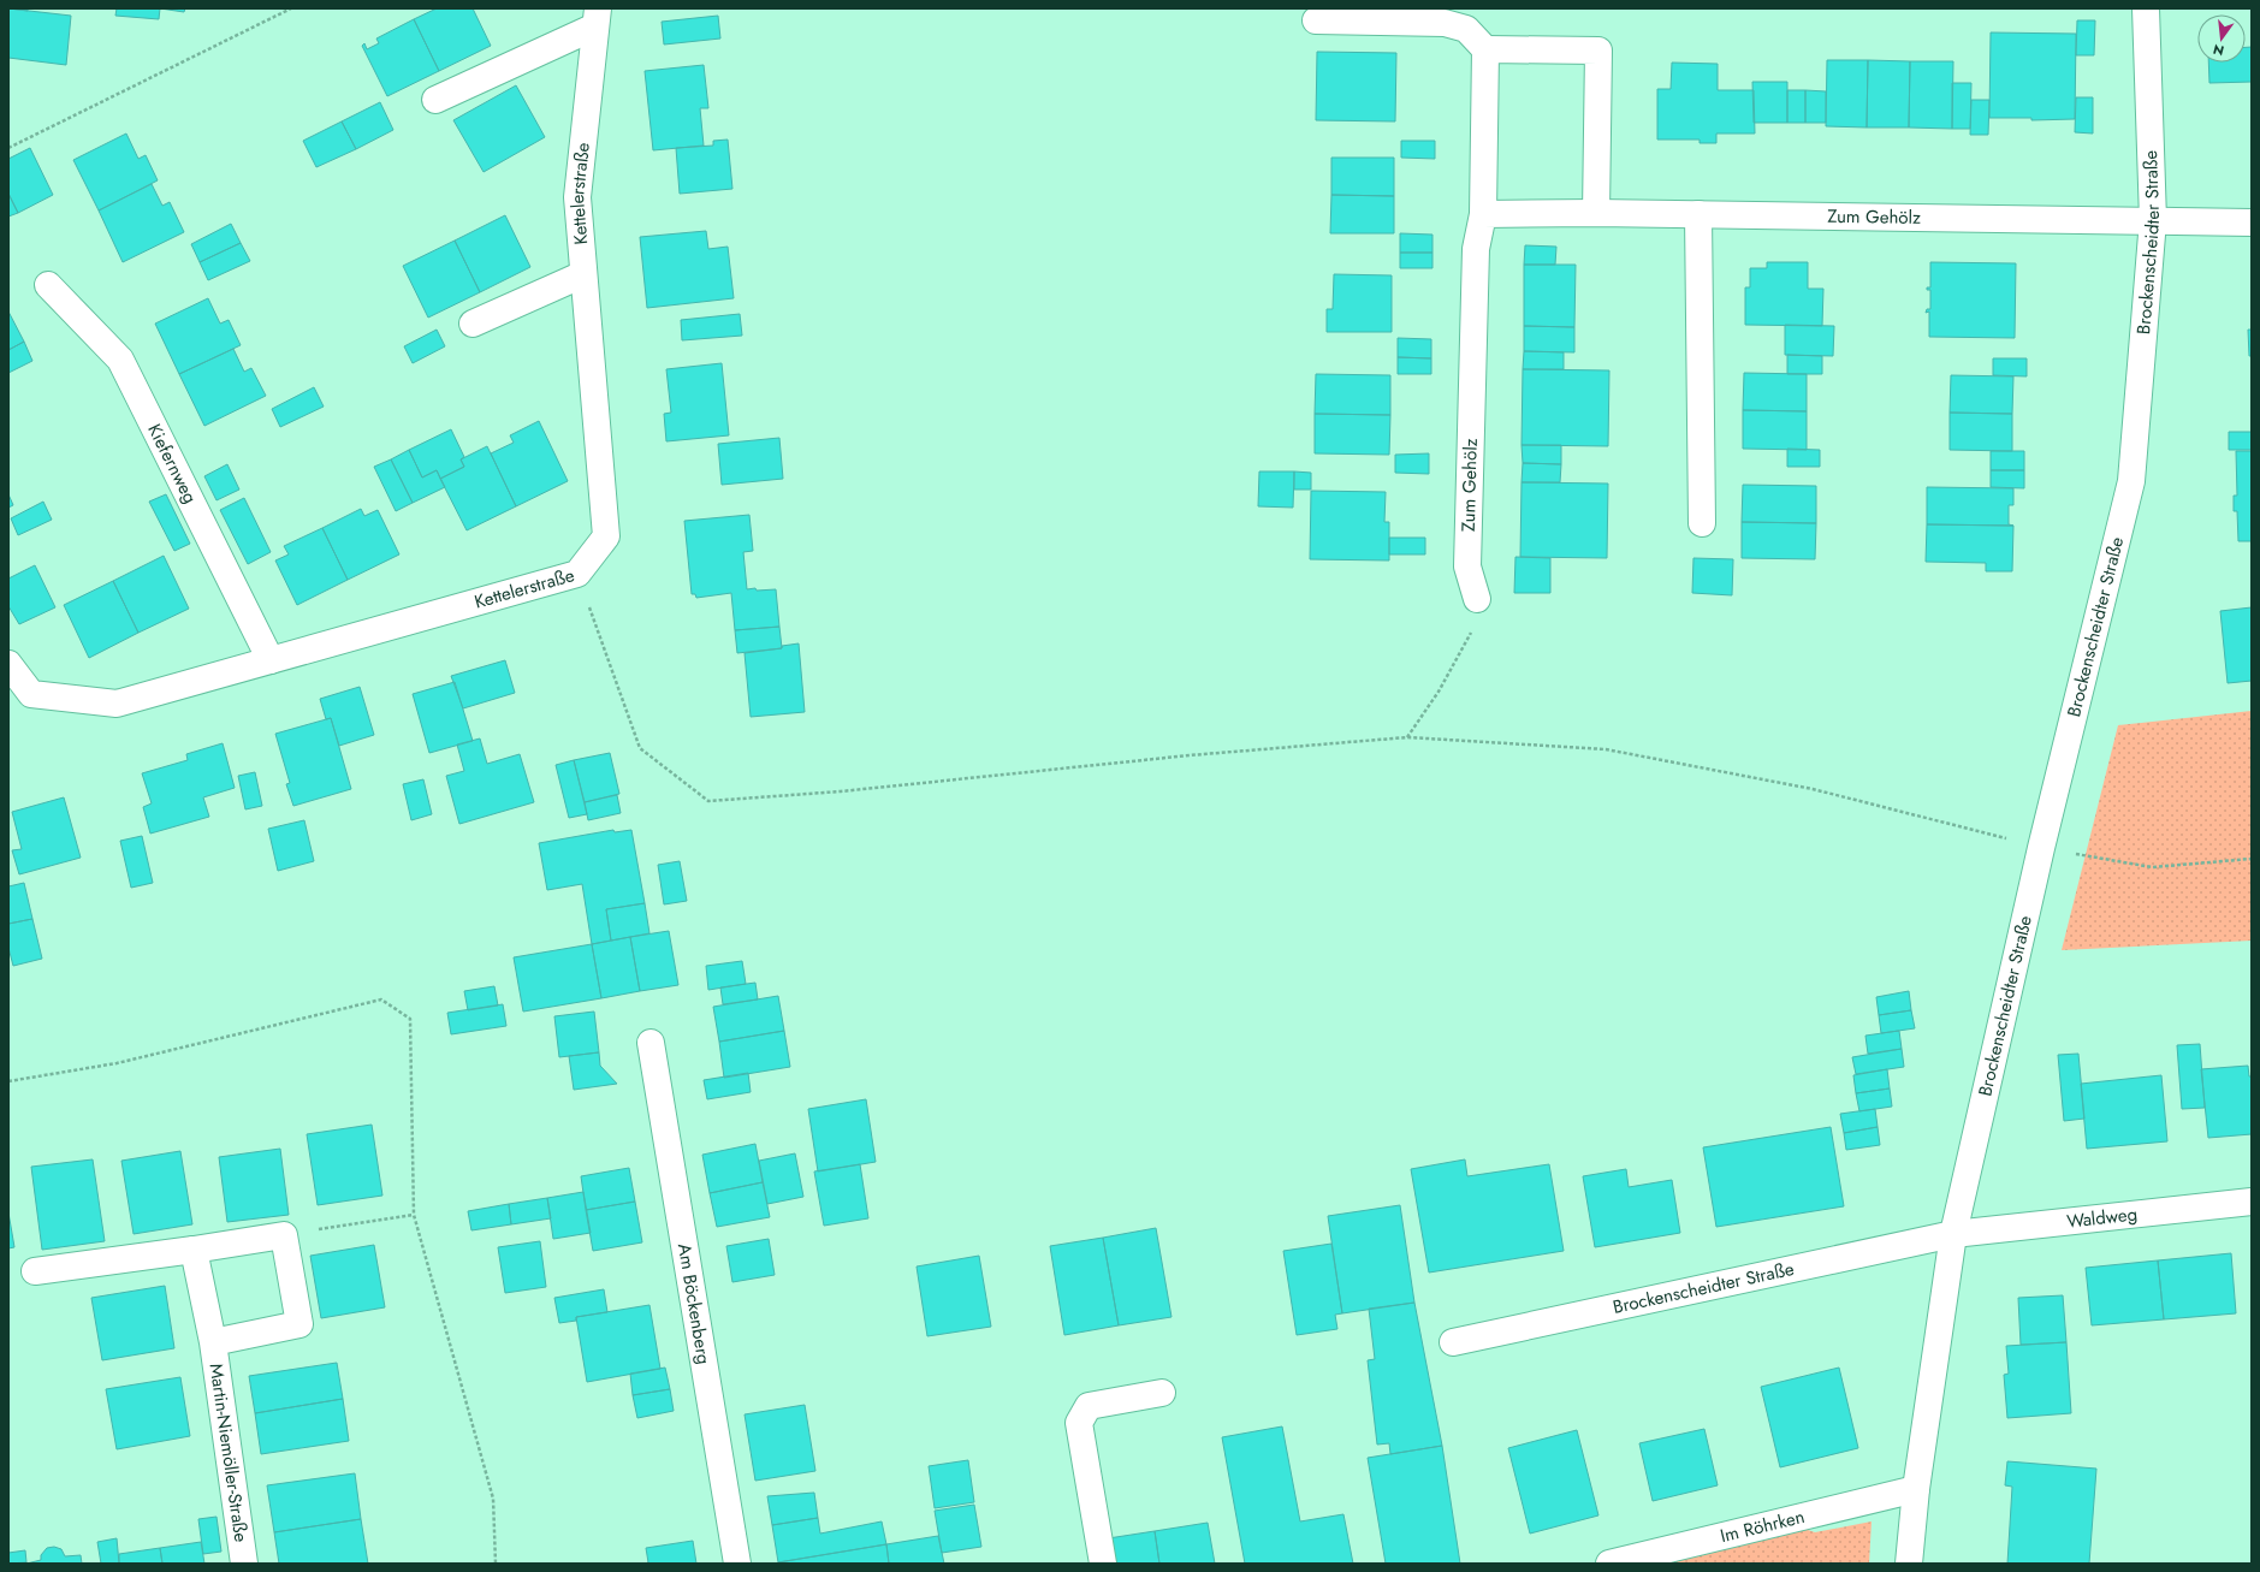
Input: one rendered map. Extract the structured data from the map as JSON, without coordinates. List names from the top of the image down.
{
  "streets": {
    "street": [
      "Kettelerstraße",
      "Zum Gehölz",
      "Brockenscheidter Straße",
      "Kiefernweg",
      "Waldweg",
      "Am Böckenberg",
      "Martin-Niemöller-Straße",
      "Im Röhrken"
    ]
  },
  "crossings": [
    ["Kettelerstraße", "Kiefernweg"],
    ["Zum Gehölz", "Brockenscheidter Straße"],
    ["Brockenscheidter Straße", "Waldweg"],
    ["Brockenscheidter Straße", "Im Röhrken"]
  ],
  "north": "bottom"
}
